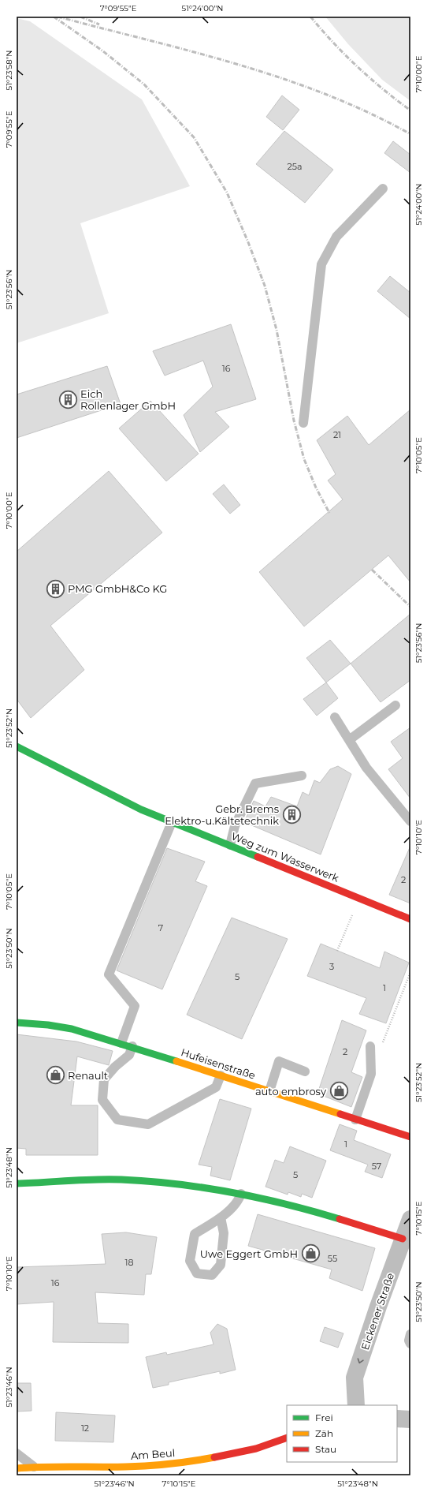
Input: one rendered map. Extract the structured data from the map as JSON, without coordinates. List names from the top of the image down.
{
  "streets": {
    "street": [
      "Weg zum Wasserwerk",
      "Hufeisenstraße",
      "Eickener Straße",
      "Am Beul"
    ]
  },
  "one_way": ["Eickener Straße"],
  "places": {
    "building": ["Eich Rollenlager GmbH", "PMG GmbH&Co KG", "Gebr. Brems Elektro-u.Kältetechnik"],
    "shop": ["Renault", "auto embrosy", "Uwe Eggert GmbH"]
  },
  "house_numbers": [
    "25a",
    "16",
    "21",
    "2",
    "7",
    "3",
    "5",
    "1",
    "2",
    "1",
    "57",
    "5",
    "55",
    "18",
    "16",
    "12"
  ],
  "legend": ["Frei", "Zäh", "Stau"],
  "coordinates": [
    "7°09'55\"E",
    "51°24'00\"N",
    "51°23'58\"N",
    "7°10'00\"E",
    "51°23'56\"N",
    "7°10'05\"E",
    "51°23'52\"N",
    "7°10'10\"E",
    "51°23'50\"N",
    "51°23'48\"N",
    "7°10'15\"E",
    "51°23'46\"N"
  ]
}
